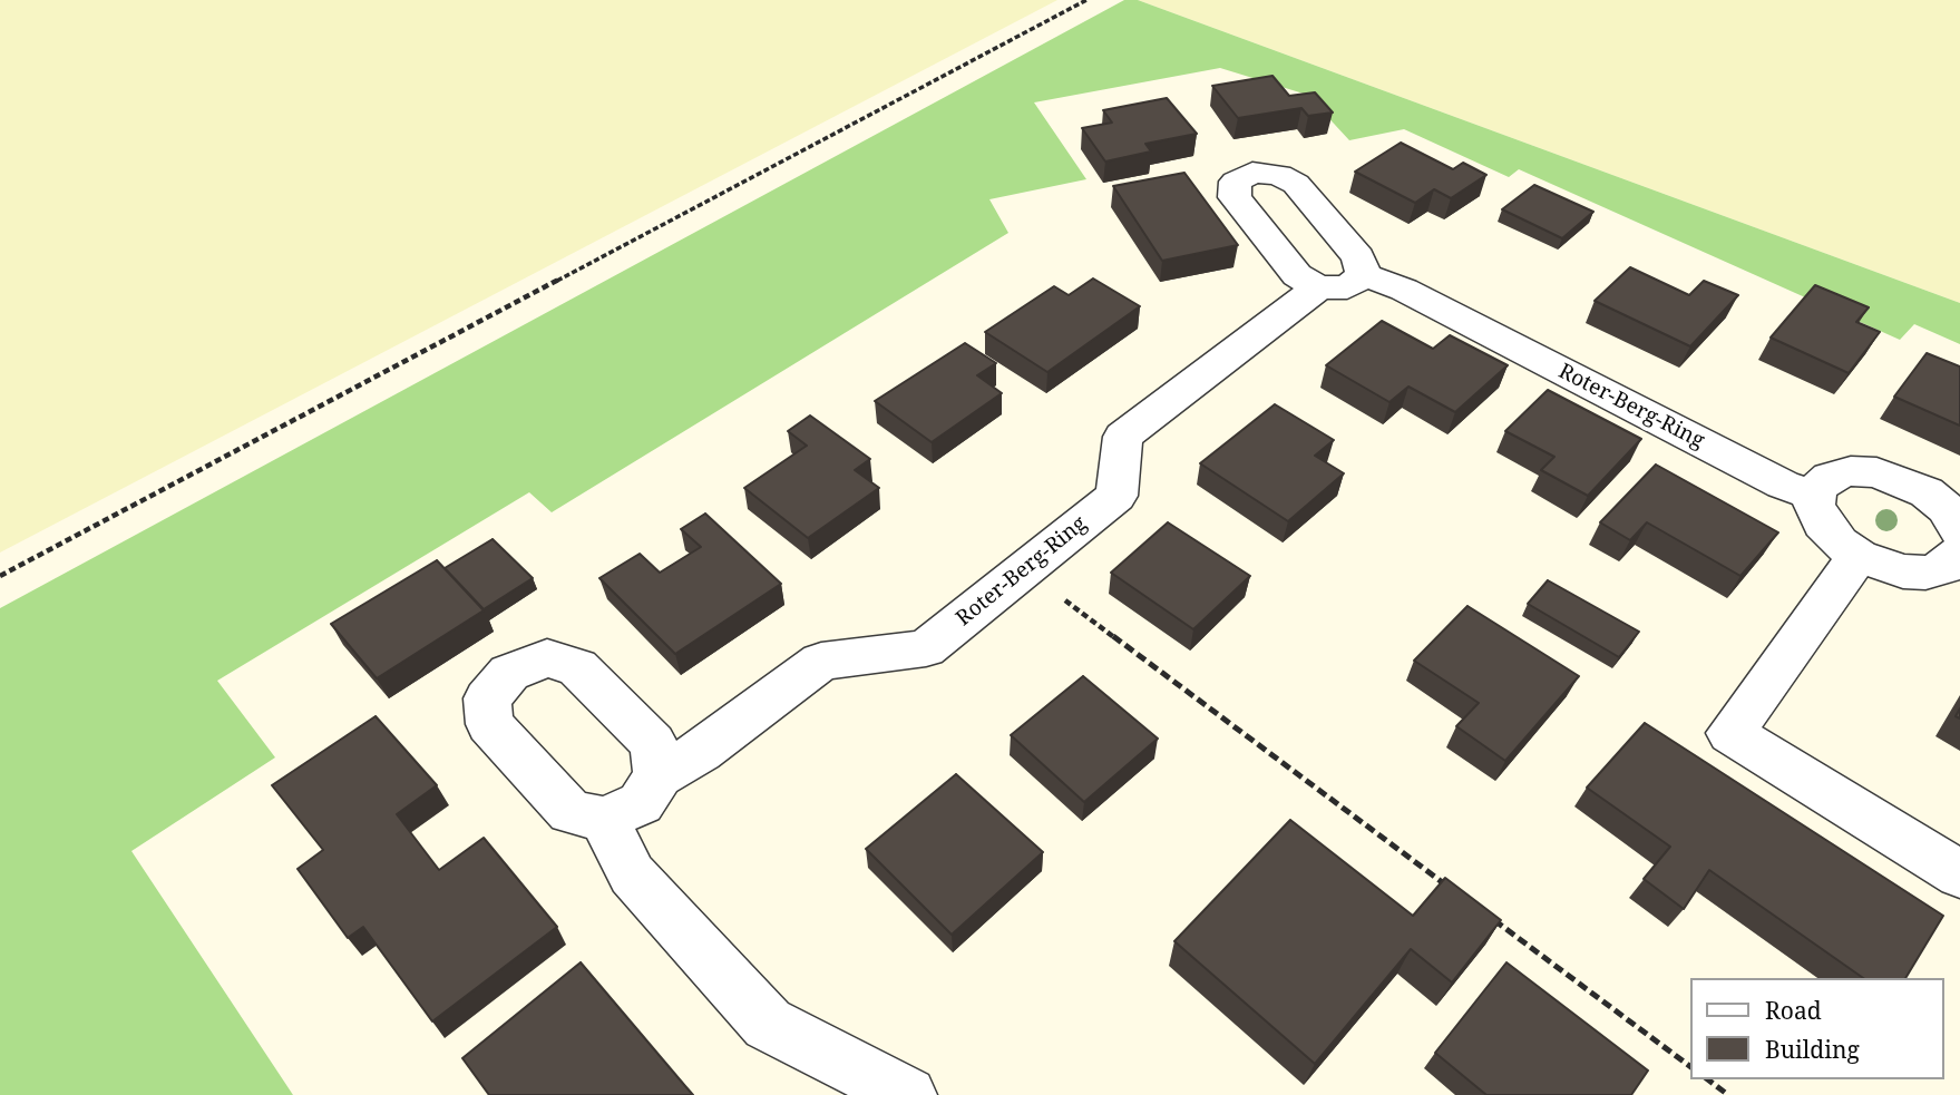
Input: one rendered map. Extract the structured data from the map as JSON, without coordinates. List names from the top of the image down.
{
  "streets": {
    "street": ["Roter-Berg-Ring"]
  },
  "legend": ["Road", "Building"]
}
